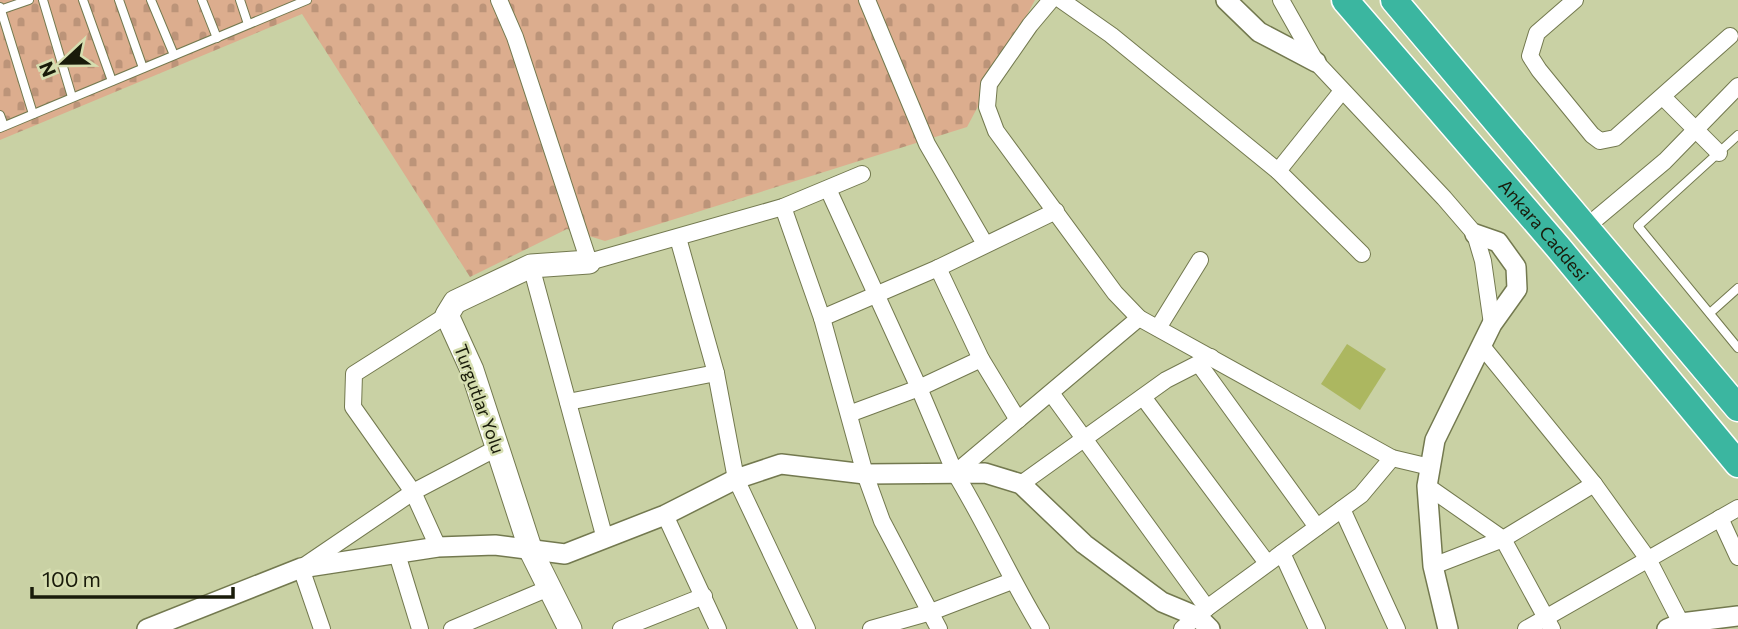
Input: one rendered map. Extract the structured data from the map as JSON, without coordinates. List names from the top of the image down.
{
  "streets": {
    "highway": ["Ankara Caddesi"],
    "main road": ["Turgutlar Yolu"]
  },
  "scale_bar": "100 m",
  "north": "left"
}
